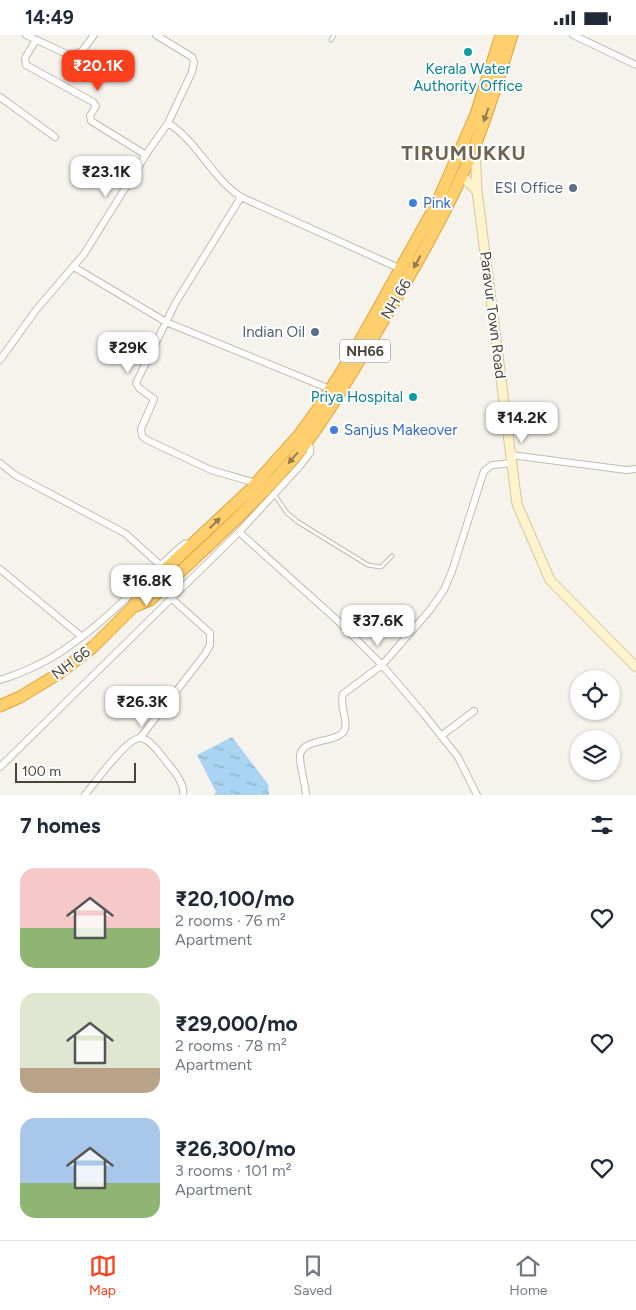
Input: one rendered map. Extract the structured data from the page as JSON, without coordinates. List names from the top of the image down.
{
  "streets": {
    "highway": ["NH 66", "NH66"],
    "main road": ["Paravur Town Road"]
  },
  "crossings": [
    ["NH 66", "Paravur Town Road"]
  ],
  "districts": ["TIRUMUKKU"],
  "places": [
    "Kerala Water Authority Office",
    "ESI Office",
    "Pink",
    "Indian Oil",
    "Priya Hospital",
    "Sanjus Makeover"
  ],
  "scale_bar": "100 m",
  "page": {
    "status": "14:49",
    "price": [
      "₹20.1K",
      "₹23.1K",
      "₹29K",
      "₹14.2K",
      "₹16.8K",
      "₹37.6K",
      "₹26.3K"
    ],
    "scale": "100 m",
    "heading": "7 homes",
    "list": [
      {
        "name": "₹20,100/mo",
        "note": "2 rooms · 76 m² · Apartment"
      },
      {
        "name": "₹29,000/mo",
        "note": "2 rooms · 78 m² · Apartment"
      },
      {
        "name": "₹26,300/mo",
        "note": "3 rooms · 101 m² · Apartment"
      }
    ],
    "tabs": ["Map", "Saved", "Home"]
  }
}
